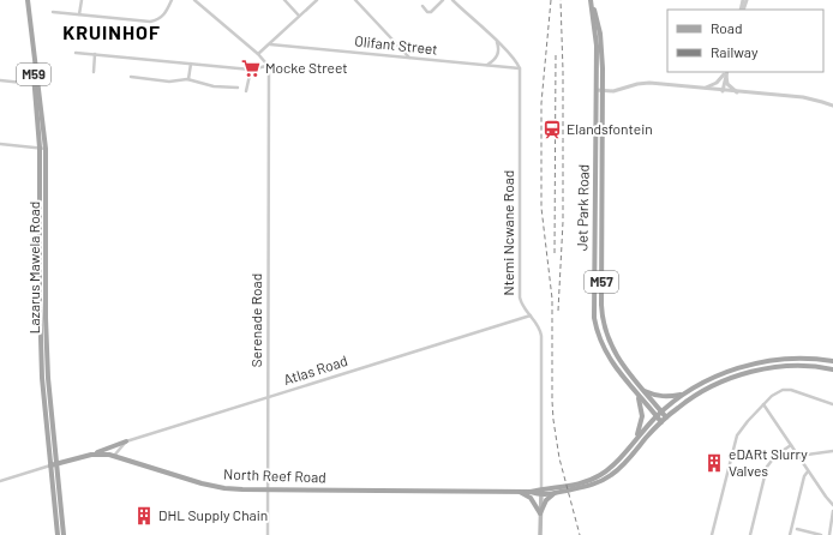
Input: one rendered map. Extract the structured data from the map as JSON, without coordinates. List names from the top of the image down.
{
  "streets": {
    "main road": [
      "M59",
      "Jet Park Road",
      "Ntemi Ncwane Road",
      "Lazarus Mawela Road",
      "M57",
      "North Reef Road"
    ],
    "street": ["Olifant Street", "Serenade Road", "Atlas Road"]
  },
  "crossings": [
    ["Olifant Street", "Ntemi Ncwane Road"],
    ["Jet Park Road", "North Reef Road"],
    ["Ntemi Ncwane Road", "Atlas Road"],
    ["Ntemi Ncwane Road", "North Reef Road"],
    ["Lazarus Mawela Road", "North Reef Road"],
    ["Serenade Road", "Atlas Road"],
    ["Serenade Road", "North Reef Road"]
  ],
  "districts": ["KRUINHOF"],
  "places": {
    "supermarket": ["Mocke Street"],
    "station": ["Elandsfontein"],
    "building": ["eDARt Slurry Valves", "DHL Supply Chain"]
  },
  "legend": ["Road", "Railway"]
}
